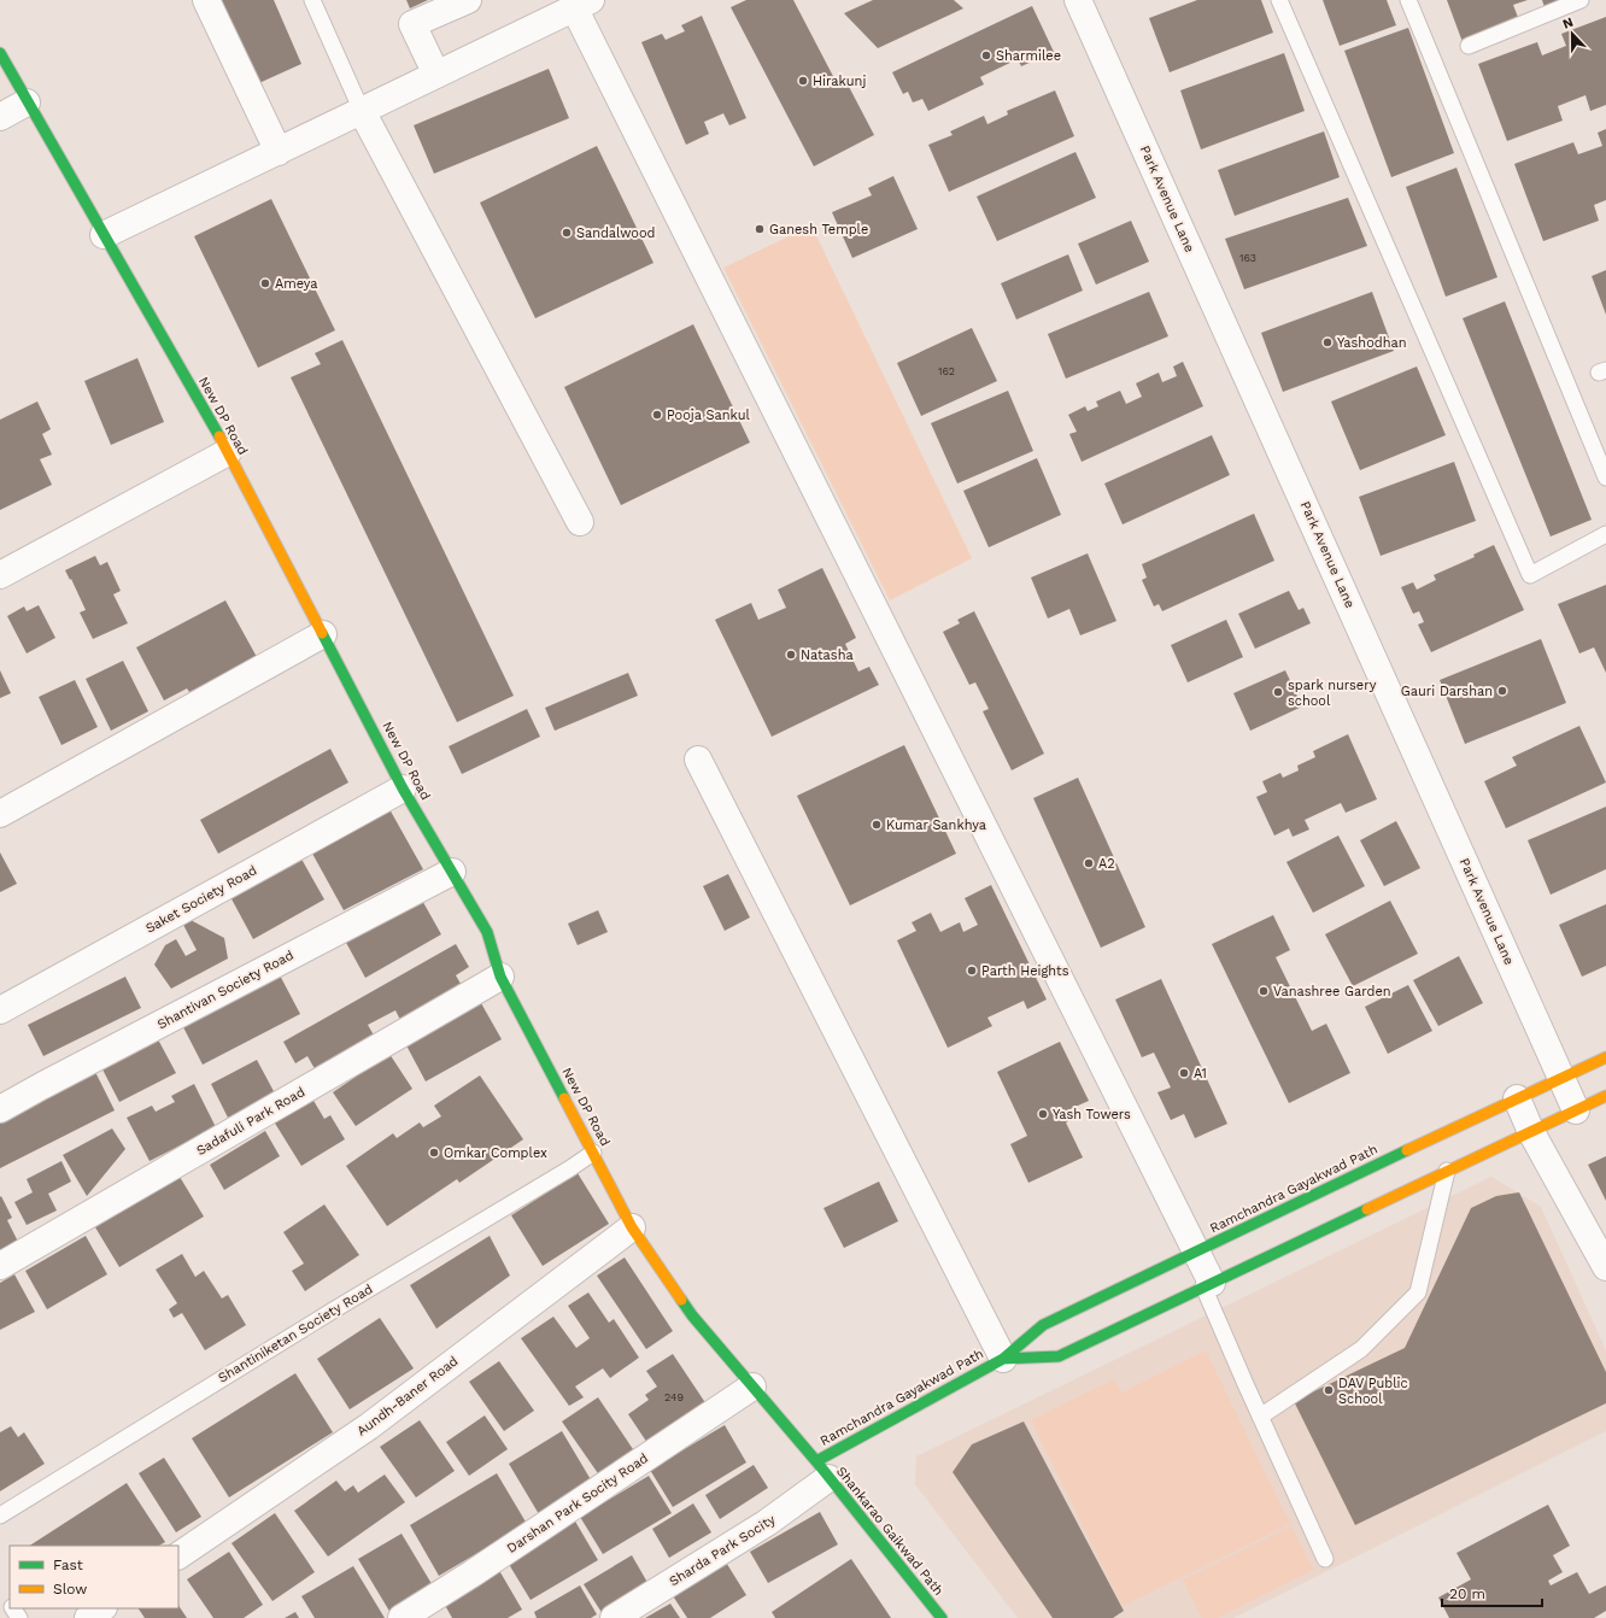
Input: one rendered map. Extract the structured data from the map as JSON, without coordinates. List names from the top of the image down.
{
  "streets": {
    "street": [
      "Park Avenue Lane",
      "New DP Road",
      "Saket Society Road",
      "Shantivan Society Road",
      "Sadafuli Park Road",
      "Ramchandra Gayakwad Path",
      "Aundh-Baner Road",
      "Darshan Park Socity Road",
      "Shankarao Gaikwad Path",
      "Sharda Park Socity"
    ],
    "lane": ["Shantiniketan Society Road"]
  },
  "crossings": [
    ["Park Avenue Lane", "Ramchandra Gayakwad Path"],
    ["New DP Road", "Saket Society Road"],
    ["New DP Road", "Shantivan Society Road"],
    ["New DP Road", "Sadafuli Park Road"],
    ["New DP Road", "Ramchandra Gayakwad Path"],
    ["New DP Road", "Shantiniketan Society Road"],
    ["New DP Road", "Aundh-Baner Road"],
    ["New DP Road", "Darshan Park Socity Road"],
    ["New DP Road", "Shankarao Gaikwad Path"],
    ["New DP Road", "Sharda Park Socity"],
    ["Ramchandra Gayakwad Path", "Shankarao Gaikwad Path"],
    ["Ramchandra Gayakwad Path", "Sharda Park Socity"],
    ["Shankarao Gaikwad Path", "Sharda Park Socity"]
  ],
  "places": [
    "Sharmilee",
    "Hirakunj",
    "Ganesh Temple",
    "Sandalwood",
    "Ameya",
    "Yashodhan",
    "Pooja Sankul",
    "Natasha",
    "Gauri Darshan",
    "spark nursery school",
    "Kumar Sankhya",
    "A2",
    "Parth Heights",
    "Vanashree Garden",
    "A1",
    "Yash Towers",
    "Omkar Complex",
    "DAV Public School"
  ],
  "house_numbers": ["163", "162", "249"],
  "legend": ["Fast", "Slow"],
  "scale_bar": "20 m",
  "north": "top"
}
